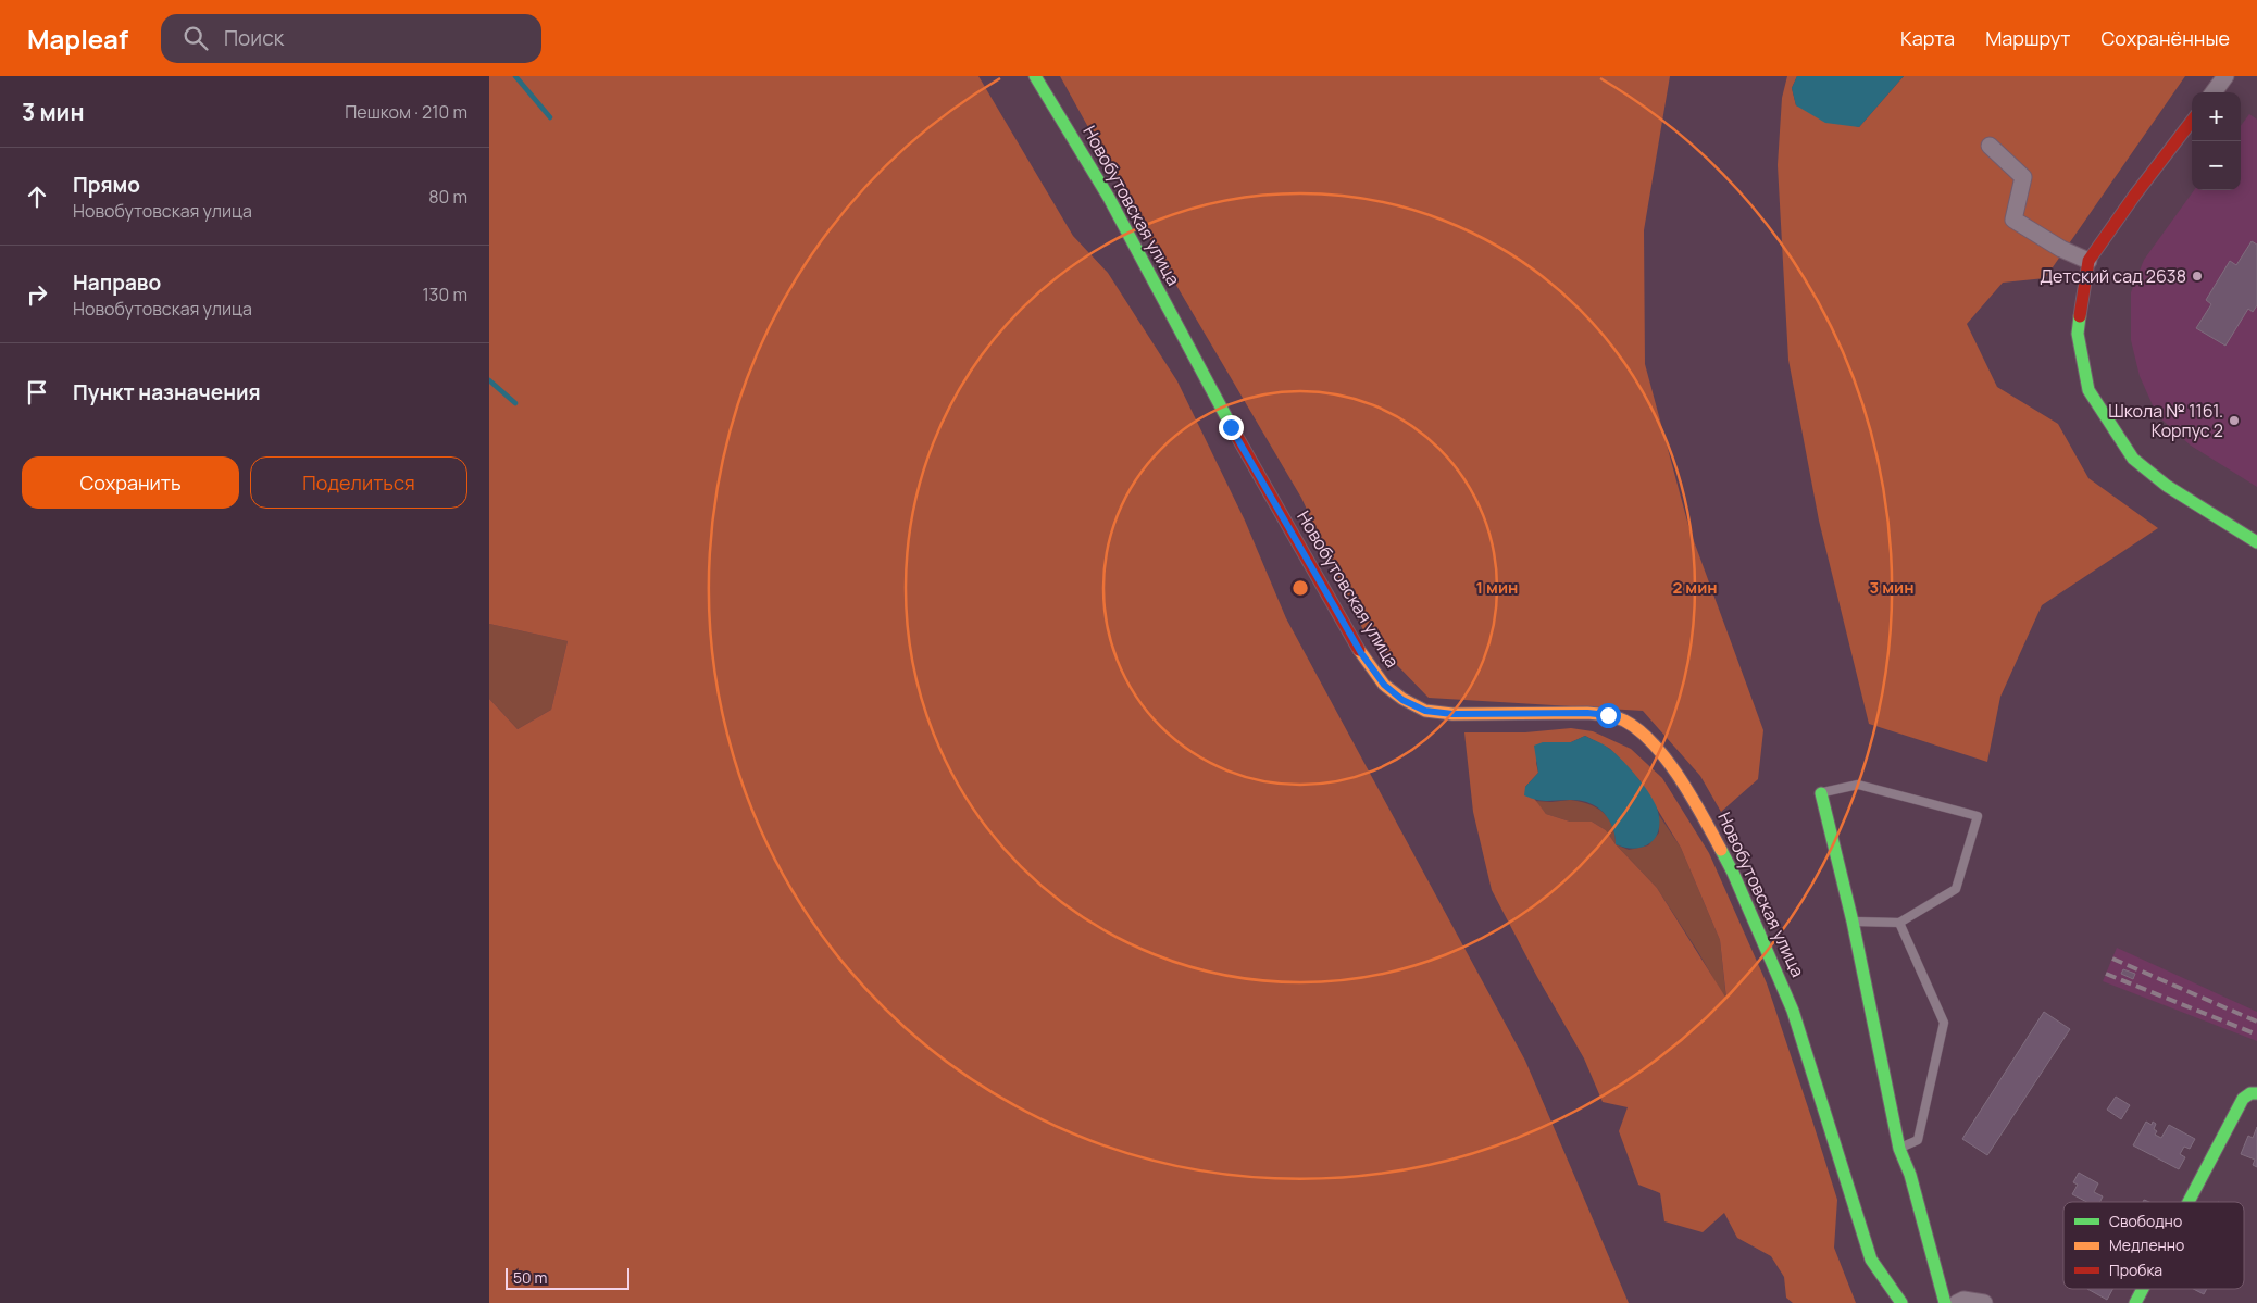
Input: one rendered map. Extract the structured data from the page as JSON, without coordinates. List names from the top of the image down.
{
  "streets": {
    "street": ["Новобутовская улица"]
  },
  "places": ["Детский сад 2638", "Школа № 1161. Корпус 2"],
  "legend": ["Свободно", "Медленно", "Пробка"],
  "scale_bar": "50 m",
  "page": {
    "header": "Mapleaf",
    "search": "Поиск",
    "nav": ["Карта", "Маршрут", "Сохранённые"],
    "heading": ["3 мин", "Пешком · 210 m"],
    "map_buttons": ["+", "−"],
    "list": [
      ["Прямо", "Новобутовская улица", "80 m"],
      ["Направо", "Новобутовская улица", "130 m"],
      "Пункт назначения"
    ],
    "buttons": ["Сохранить", "Поделиться"],
    "scale": "50 m"
  },
  "rings": ["1 мин", "2 мин", "3 мин"]
}
